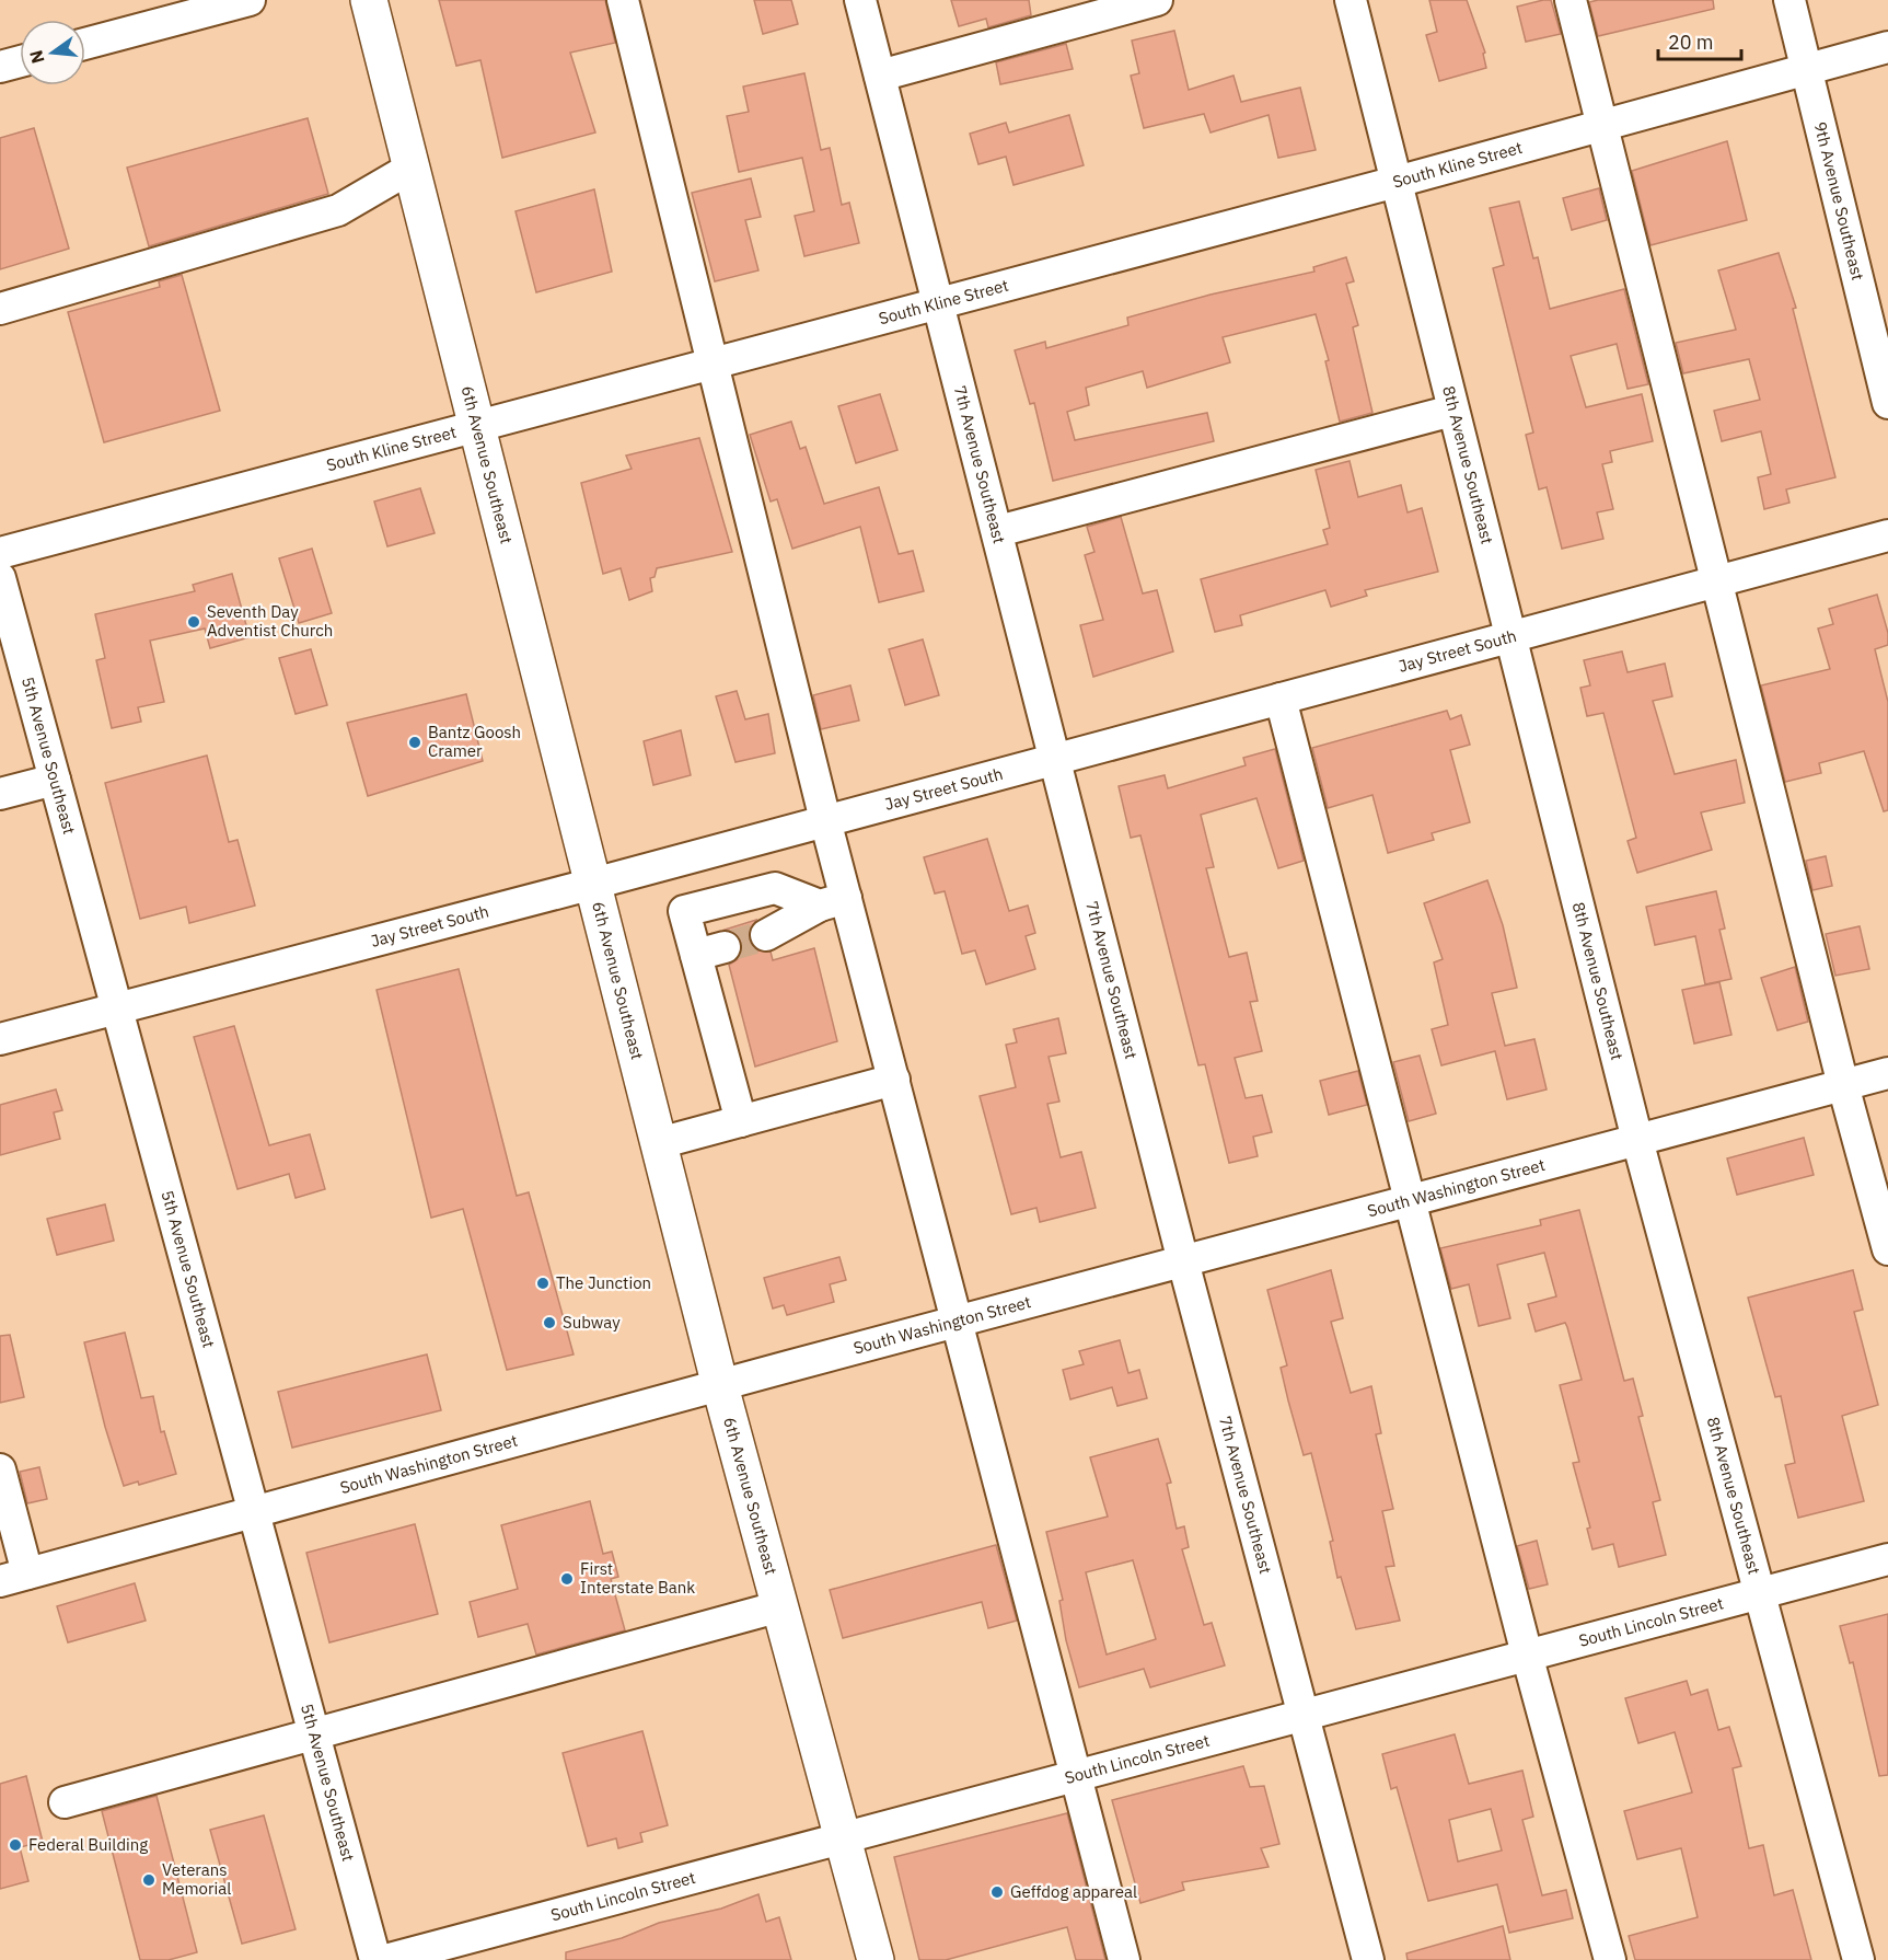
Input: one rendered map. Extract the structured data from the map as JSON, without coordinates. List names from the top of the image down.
{
  "streets": {
    "highway": ["6th Avenue Southeast"],
    "street": [
      "South Kline Street",
      "9th Avenue Southeast",
      "7th Avenue Southeast",
      "8th Avenue Southeast",
      "Jay Street South",
      "5th Avenue Southeast",
      "South Washington Street",
      "South Lincoln Street"
    ]
  },
  "crossings": [
    ["South Kline Street", "9th Avenue Southeast"],
    ["South Kline Street", "6th Avenue Southeast"],
    ["South Kline Street", "7th Avenue Southeast"],
    ["South Kline Street", "8th Avenue Southeast"],
    ["6th Avenue Southeast", "Jay Street South"],
    ["6th Avenue Southeast", "South Washington Street"],
    ["6th Avenue Southeast", "South Lincoln Street"],
    ["7th Avenue Southeast", "Jay Street South"],
    ["7th Avenue Southeast", "South Washington Street"],
    ["7th Avenue Southeast", "South Lincoln Street"],
    ["8th Avenue Southeast", "Jay Street South"],
    ["8th Avenue Southeast", "South Washington Street"],
    ["8th Avenue Southeast", "South Lincoln Street"],
    ["Jay Street South", "5th Avenue Southeast"],
    ["5th Avenue Southeast", "South Washington Street"]
  ],
  "places": [
    "Seventh Day Adventist Church",
    "Bantz Goosh Cramer",
    "The Junction",
    "Subway",
    "First Interstate Bank",
    "Federal Building",
    "Veterans Memorial",
    "Geffdog appareal"
  ],
  "scale_bar": "20 m",
  "north": "left"
}
